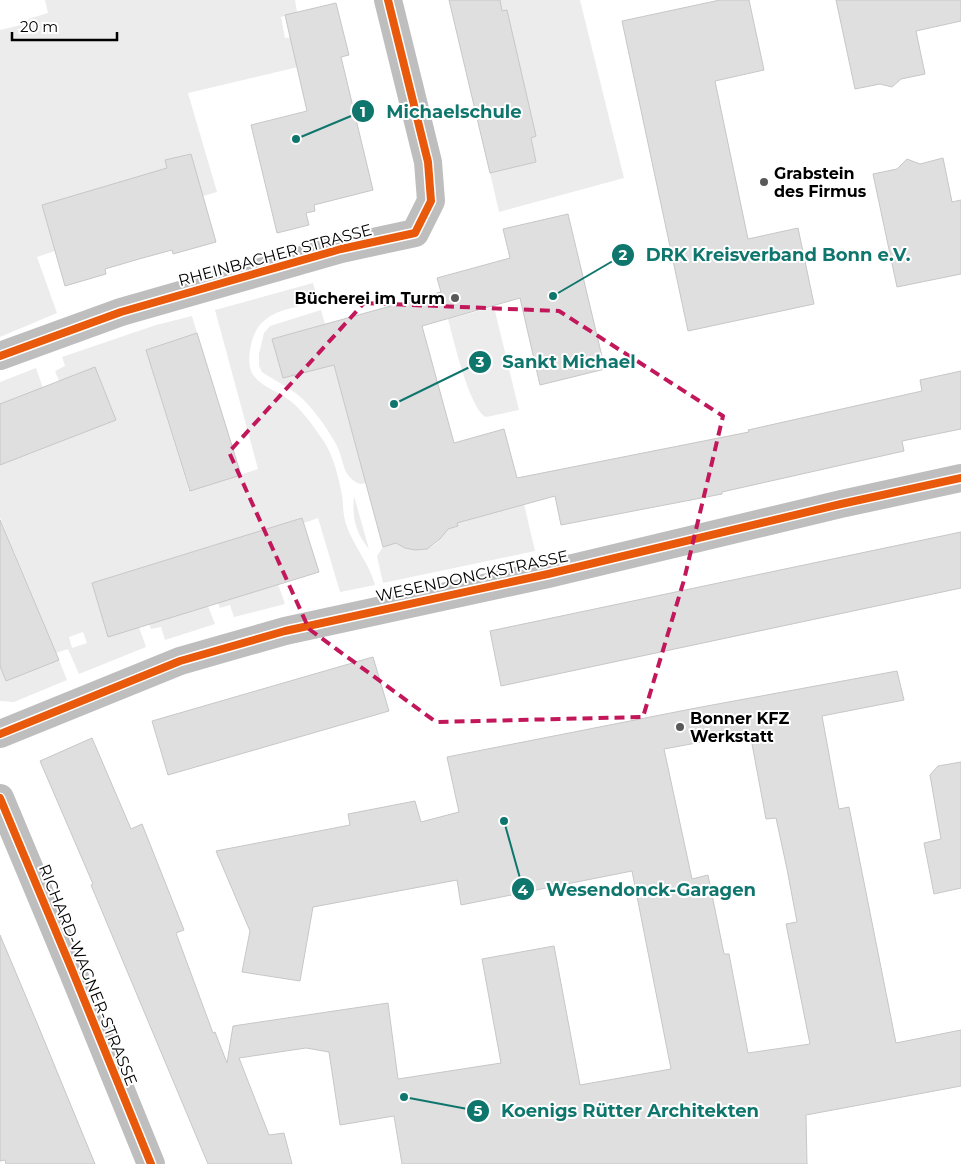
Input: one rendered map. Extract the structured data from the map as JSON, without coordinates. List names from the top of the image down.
{
  "streets": {
    "street": ["RHEINBACHER STRASSE", "WESENDONCKSTRASSE", "RICHARD-WAGNER-STRASSE"]
  },
  "places": [
    "Michaelschule",
    "Grabstein des Firmus",
    "DRK Kreisverband Bonn e.V.",
    "Bücherei im Turm",
    "Sankt Michael",
    "Bonner KFZ Werkstatt",
    "Wesendonck-Garagen",
    "Koenigs Rütter Architekten"
  ],
  "scale_bar": "20 m"
}
